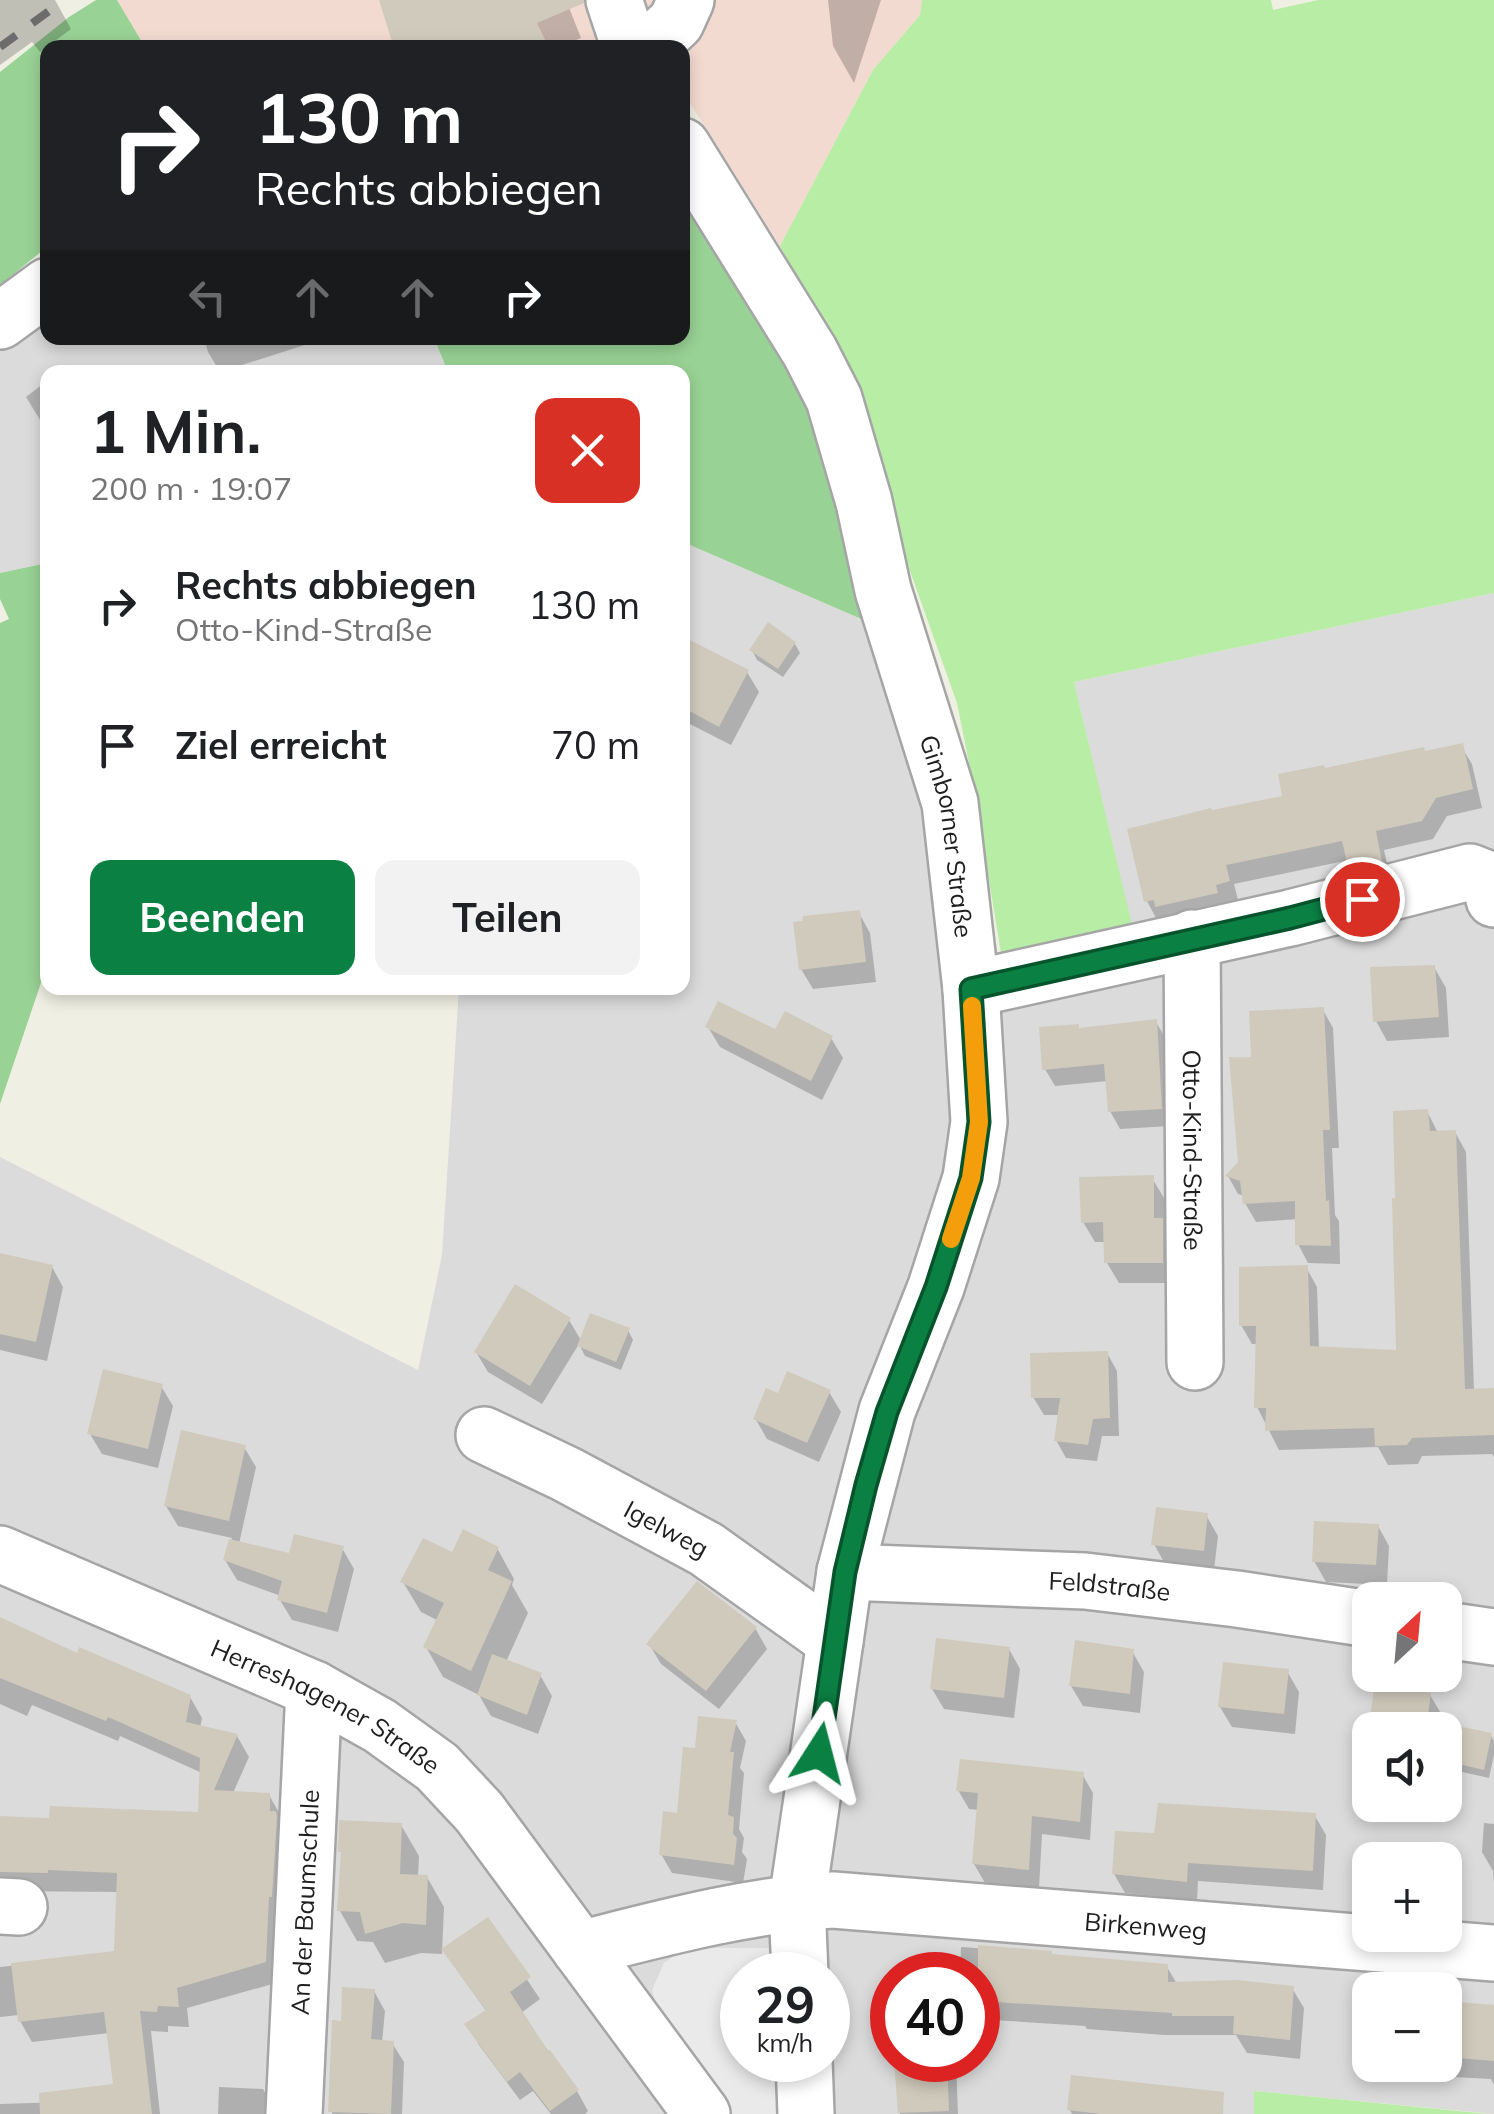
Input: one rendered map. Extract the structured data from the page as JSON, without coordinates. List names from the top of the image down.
{
  "streets": {
    "street": [
      "Gimborner Straße",
      "Otto-Kind-Straße",
      "Igelweg",
      "Feldstraße",
      "Herreshagener Straße",
      "An der Baumschule",
      "Birkenweg"
    ]
  },
  "crossings": [
    ["Gimborner Straße", "Igelweg"],
    ["Gimborner Straße", "Feldstraße"],
    ["Gimborner Straße", "Birkenweg"],
    ["Herreshagener Straße", "An der Baumschule"]
  ],
  "north": "top right",
  "page": {
    "turn": ["130 m", "Rechts abbiegen"],
    "heading": ["1 Min.", "200 m · 19:07"],
    "list": [
      {
        "name": "Rechts abbiegen",
        "note": "Otto-Kind-Straße",
        "value": "130 m"
      },
      {
        "name": "Ziel erreicht",
        "value": "70 m"
      }
    ],
    "buttons": ["Beenden", "Teilen"],
    "map_buttons": ["+", "−"],
    "speed": "29 km/h",
    "limit": "40"
  }
}
